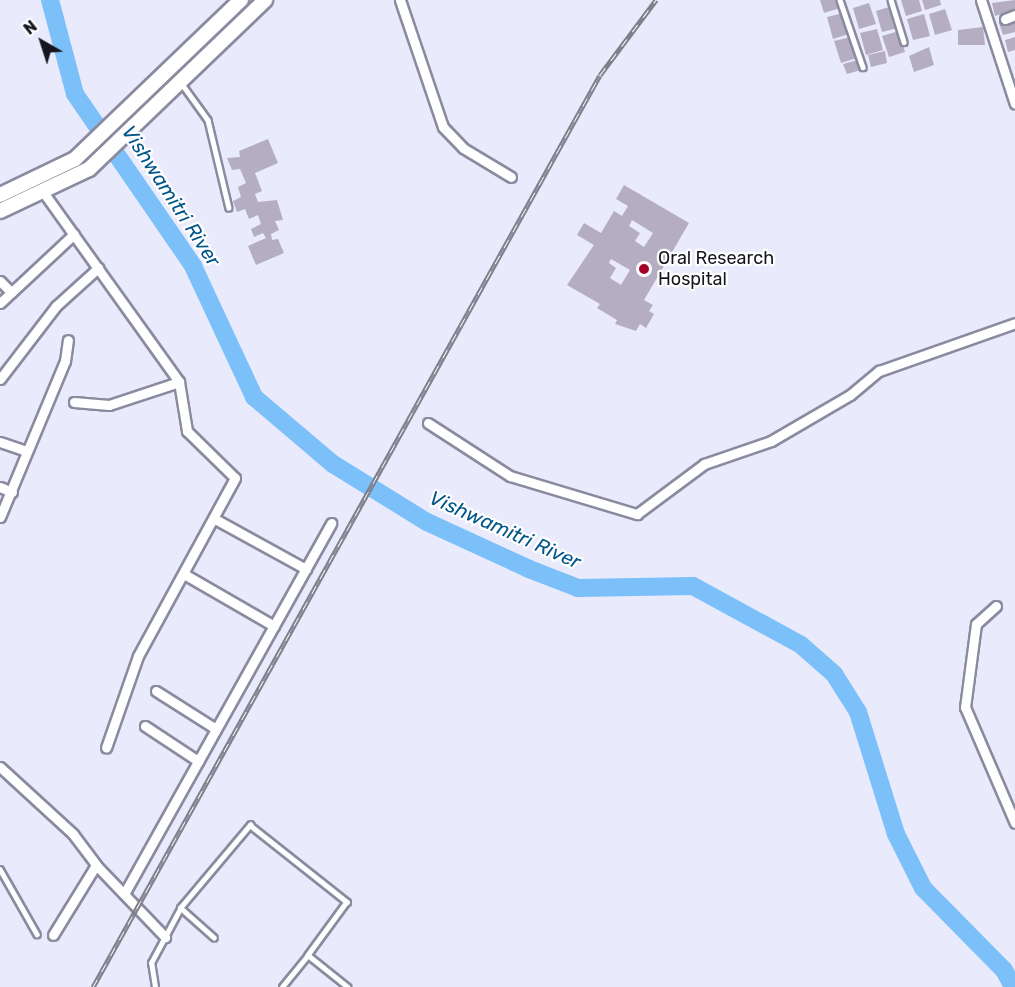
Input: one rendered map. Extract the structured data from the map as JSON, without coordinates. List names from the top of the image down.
{
  "water": ["Vishwamitri River"],
  "places": ["Oral Research Hospital"],
  "north": "top left"
}
